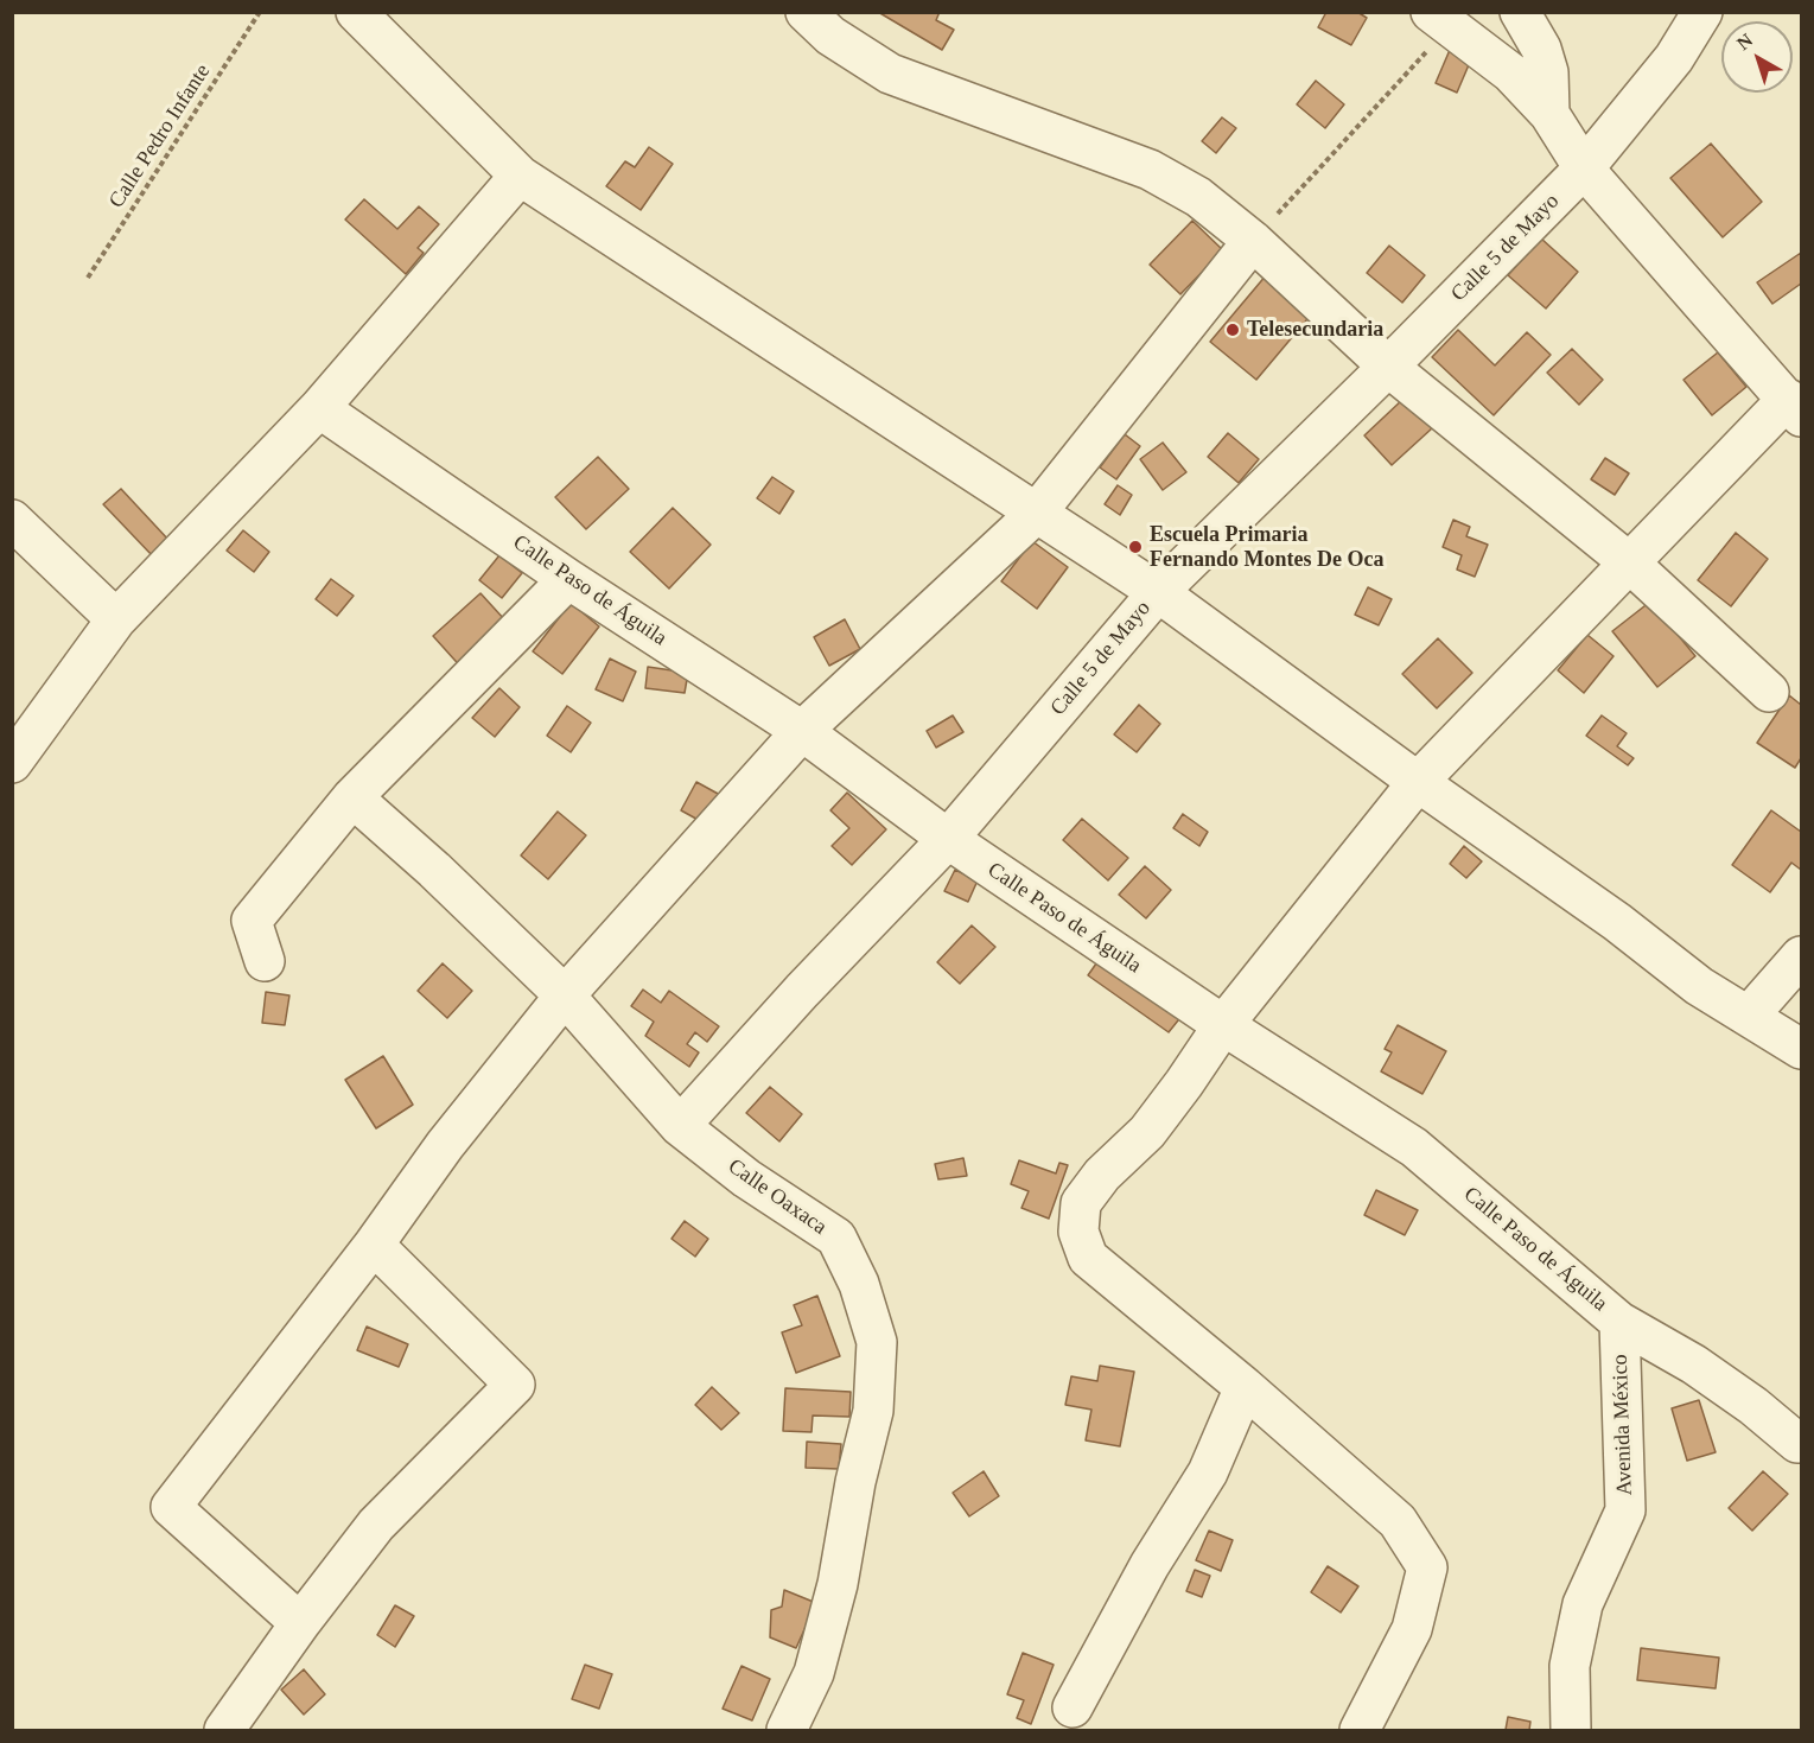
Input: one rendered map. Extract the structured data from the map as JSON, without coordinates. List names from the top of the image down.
{
  "streets": {
    "street": [
      "Calle 5 de Mayo",
      "Calle Paso de Águila",
      "Calle Oaxaca",
      "Avenida México"
    ],
    "path": ["Calle Pedro Infante"]
  },
  "crossings": [
    ["Calle 5 de Mayo", "Calle Paso de Águila"],
    ["Calle 5 de Mayo", "Calle Oaxaca"],
    ["Calle Paso de Águila", "Avenida México"]
  ],
  "places": ["Telesecundaria", "Escuela Primaria Fernando Montes De Oca"],
  "north": "top left"
}
